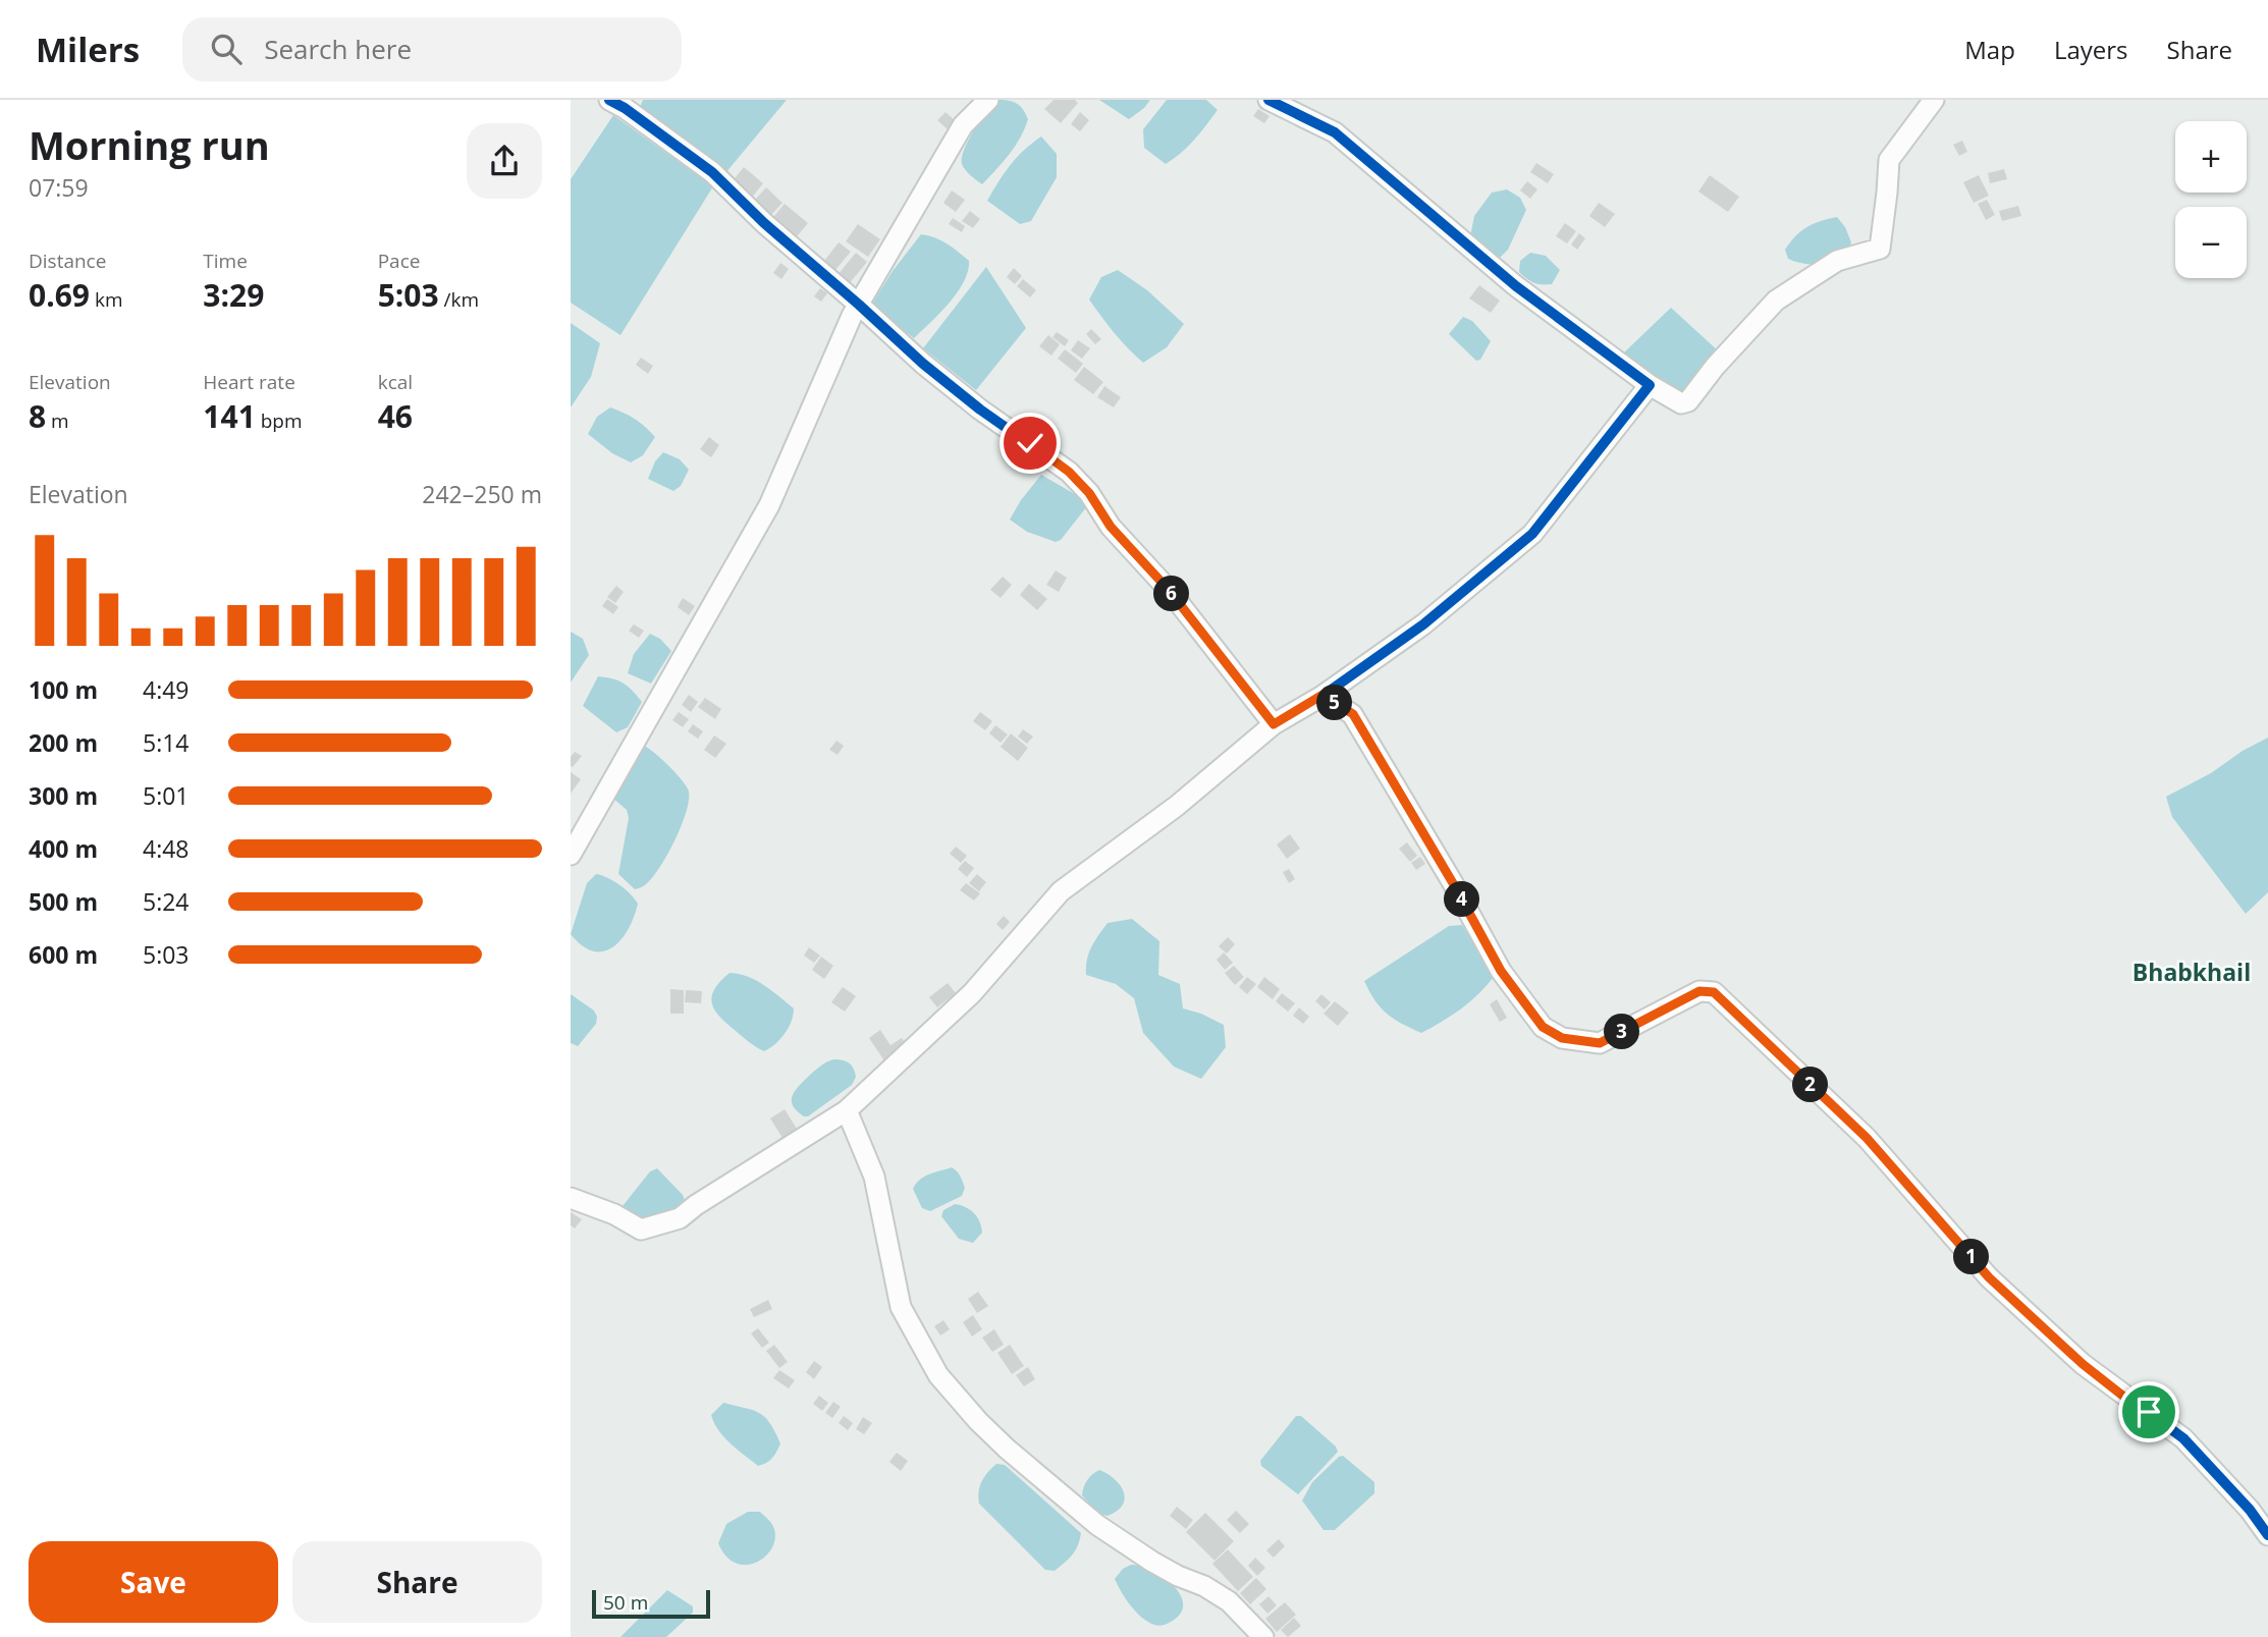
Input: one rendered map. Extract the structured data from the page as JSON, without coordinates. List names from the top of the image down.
{
  "districts": ["Bhabkhail"],
  "scale_bar": "50 m",
  "page": {
    "header": "Milers",
    "search": "Search here",
    "nav": ["Map", "Layers", "Share"],
    "heading": ["Morning run", "07:59"],
    "map_buttons": ["+", "−"],
    "stats": [
      ["Distance", "0.69 km"],
      ["Time", "3:29"],
      ["Pace", "5:03 /km"],
      ["Elevation", "8 m"],
      ["Heart rate", "141 bpm"],
      ["kcal", "46"]
    ],
    "chart": ["Elevation", "242–250 m"],
    "pins": [
      "6",
      "5",
      "4",
      "3",
      "2",
      "1"
    ],
    "list": [
      {
        "name": "100 m",
        "note": "4:49"
      },
      {
        "name": "200 m",
        "note": "5:14"
      },
      {
        "name": "300 m",
        "note": "5:01"
      },
      {
        "name": "400 m",
        "note": "4:48"
      },
      {
        "name": "500 m",
        "note": "5:24"
      },
      {
        "name": "600 m",
        "note": "5:03"
      }
    ],
    "buttons": ["Save", "Share"],
    "scale": "50 m"
  }
}
